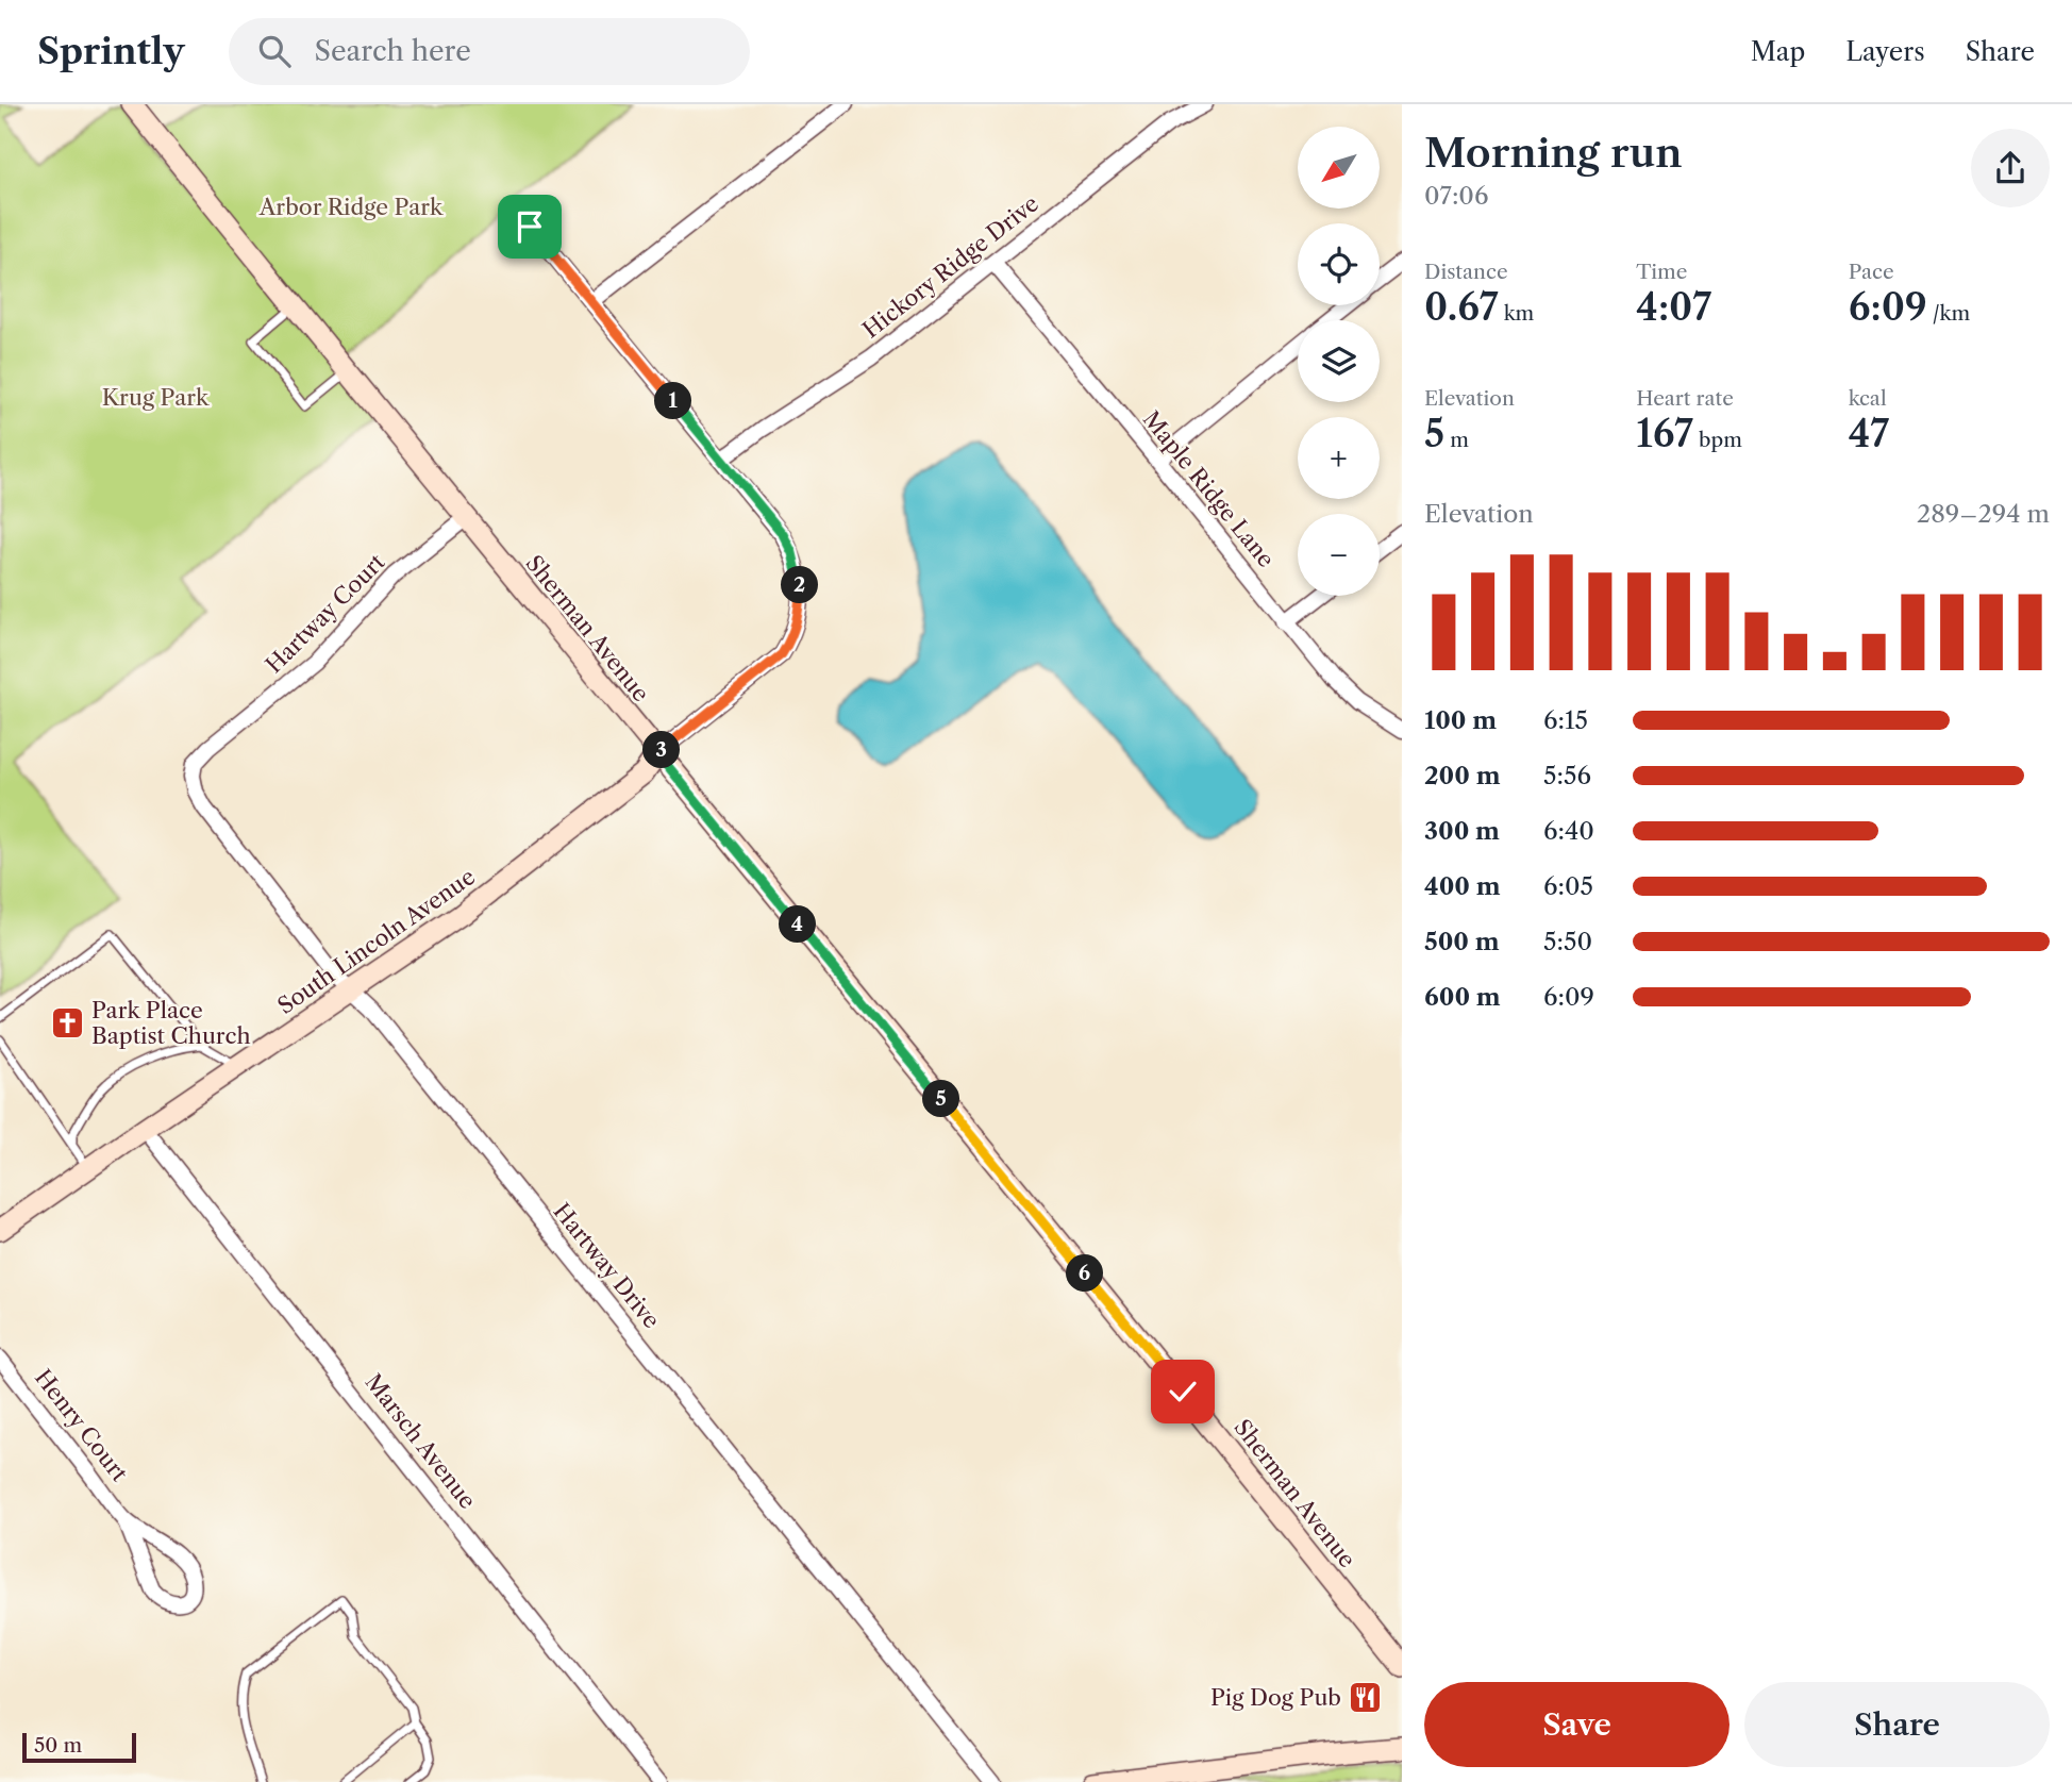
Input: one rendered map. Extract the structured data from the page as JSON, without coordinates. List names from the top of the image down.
{
  "streets": {
    "street": [
      "Hickory Ridge Drive",
      "Maple Ridge Lane",
      "Hartway Court",
      "Sherman Avenue",
      "South Lincoln Avenue",
      "Hartway Drive",
      "Henry Court",
      "Marsch Avenue"
    ]
  },
  "crossings": [
    ["Hickory Ridge Drive", "Maple Ridge Lane"],
    ["Hartway Court", "Sherman Avenue"],
    ["Hartway Court", "Hartway Drive"],
    ["Sherman Avenue", "South Lincoln Avenue"],
    ["South Lincoln Avenue", "Hartway Drive"],
    ["South Lincoln Avenue", "Marsch Avenue"]
  ],
  "parks": ["Arbor Ridge Park", "Krug Park"],
  "places": {
    "church": ["Park Place Baptist Church"],
    "restaurant": ["Pig Dog Pub"]
  },
  "scale_bar": "50 m",
  "north": "bottom left",
  "page": {
    "header": "Sprintly",
    "search": "Search here",
    "nav": ["Map", "Layers", "Share"],
    "heading": ["Morning run", "07:06"],
    "map_buttons": ["+", "−"],
    "stats": [
      ["Distance", "0.67 km"],
      ["Time", "4:07"],
      ["Pace", "6:09 /km"],
      ["Elevation", "5 m"],
      ["Heart rate", "167 bpm"],
      ["kcal", "47"]
    ],
    "pins": [
      "1",
      "2",
      "3",
      "4",
      "5",
      "6"
    ],
    "chart": ["Elevation", "289–294 m"],
    "list": [
      {
        "name": "100 m",
        "note": "6:15"
      },
      {
        "name": "200 m",
        "note": "5:56"
      },
      {
        "name": "300 m",
        "note": "6:40"
      },
      {
        "name": "400 m",
        "note": "6:05"
      },
      {
        "name": "500 m",
        "note": "5:50"
      },
      {
        "name": "600 m",
        "note": "6:09"
      }
    ],
    "buttons": ["Save", "Share"],
    "scale": "50 m"
  }
}
